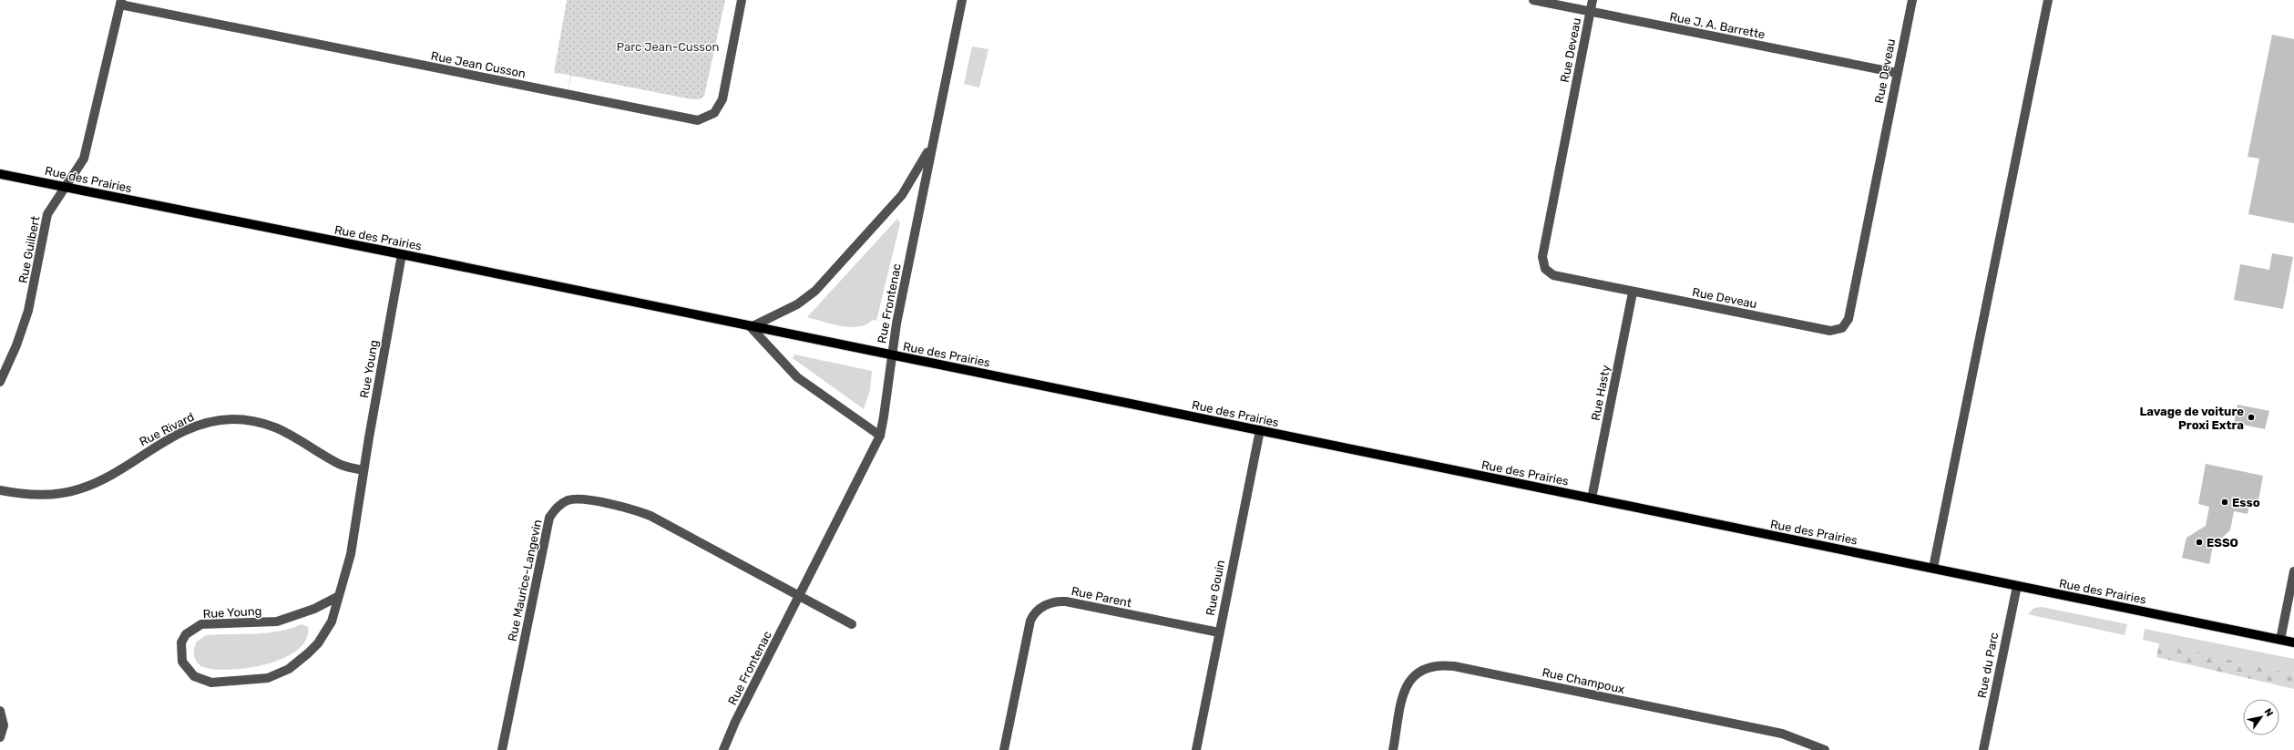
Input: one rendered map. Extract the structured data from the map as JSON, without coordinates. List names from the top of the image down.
{
  "streets": {
    "main road": ["Rue des Prairies"],
    "street": [
      "Rue J. A. Barrette",
      "Rue Deveau",
      "Rue Jean Cusson",
      "Rue Guilbert",
      "Rue Frontenac",
      "Rue Young",
      "Rue Hasty",
      "Rue Rivard",
      "Rue Maurice-Langevin",
      "Rue Gouin",
      "Rue Parent",
      "Rue du Parc",
      "Rue Champoux"
    ]
  },
  "crossings": [
    ["Rue J. A. Barrette", "Rue Deveau"],
    ["Rue Deveau", "Rue Hasty"],
    ["Rue Jean Cusson", "Rue Guilbert"],
    ["Rue des Prairies", "Rue Guilbert"],
    ["Rue des Prairies", "Rue Frontenac"],
    ["Rue des Prairies", "Rue Young"],
    ["Rue des Prairies", "Rue Hasty"],
    ["Rue des Prairies", "Rue Gouin"],
    ["Rue des Prairies", "Rue du Parc"],
    ["Rue Frontenac", "Rue Maurice-Langevin"],
    ["Rue Young", "Rue Rivard"],
    ["Rue Gouin", "Rue Parent"]
  ],
  "parks": ["Parc Jean-Cusson"],
  "places": ["Lavage de voiture Proxi Extra", "Esso", "ESSO"],
  "north": "top right"
}
